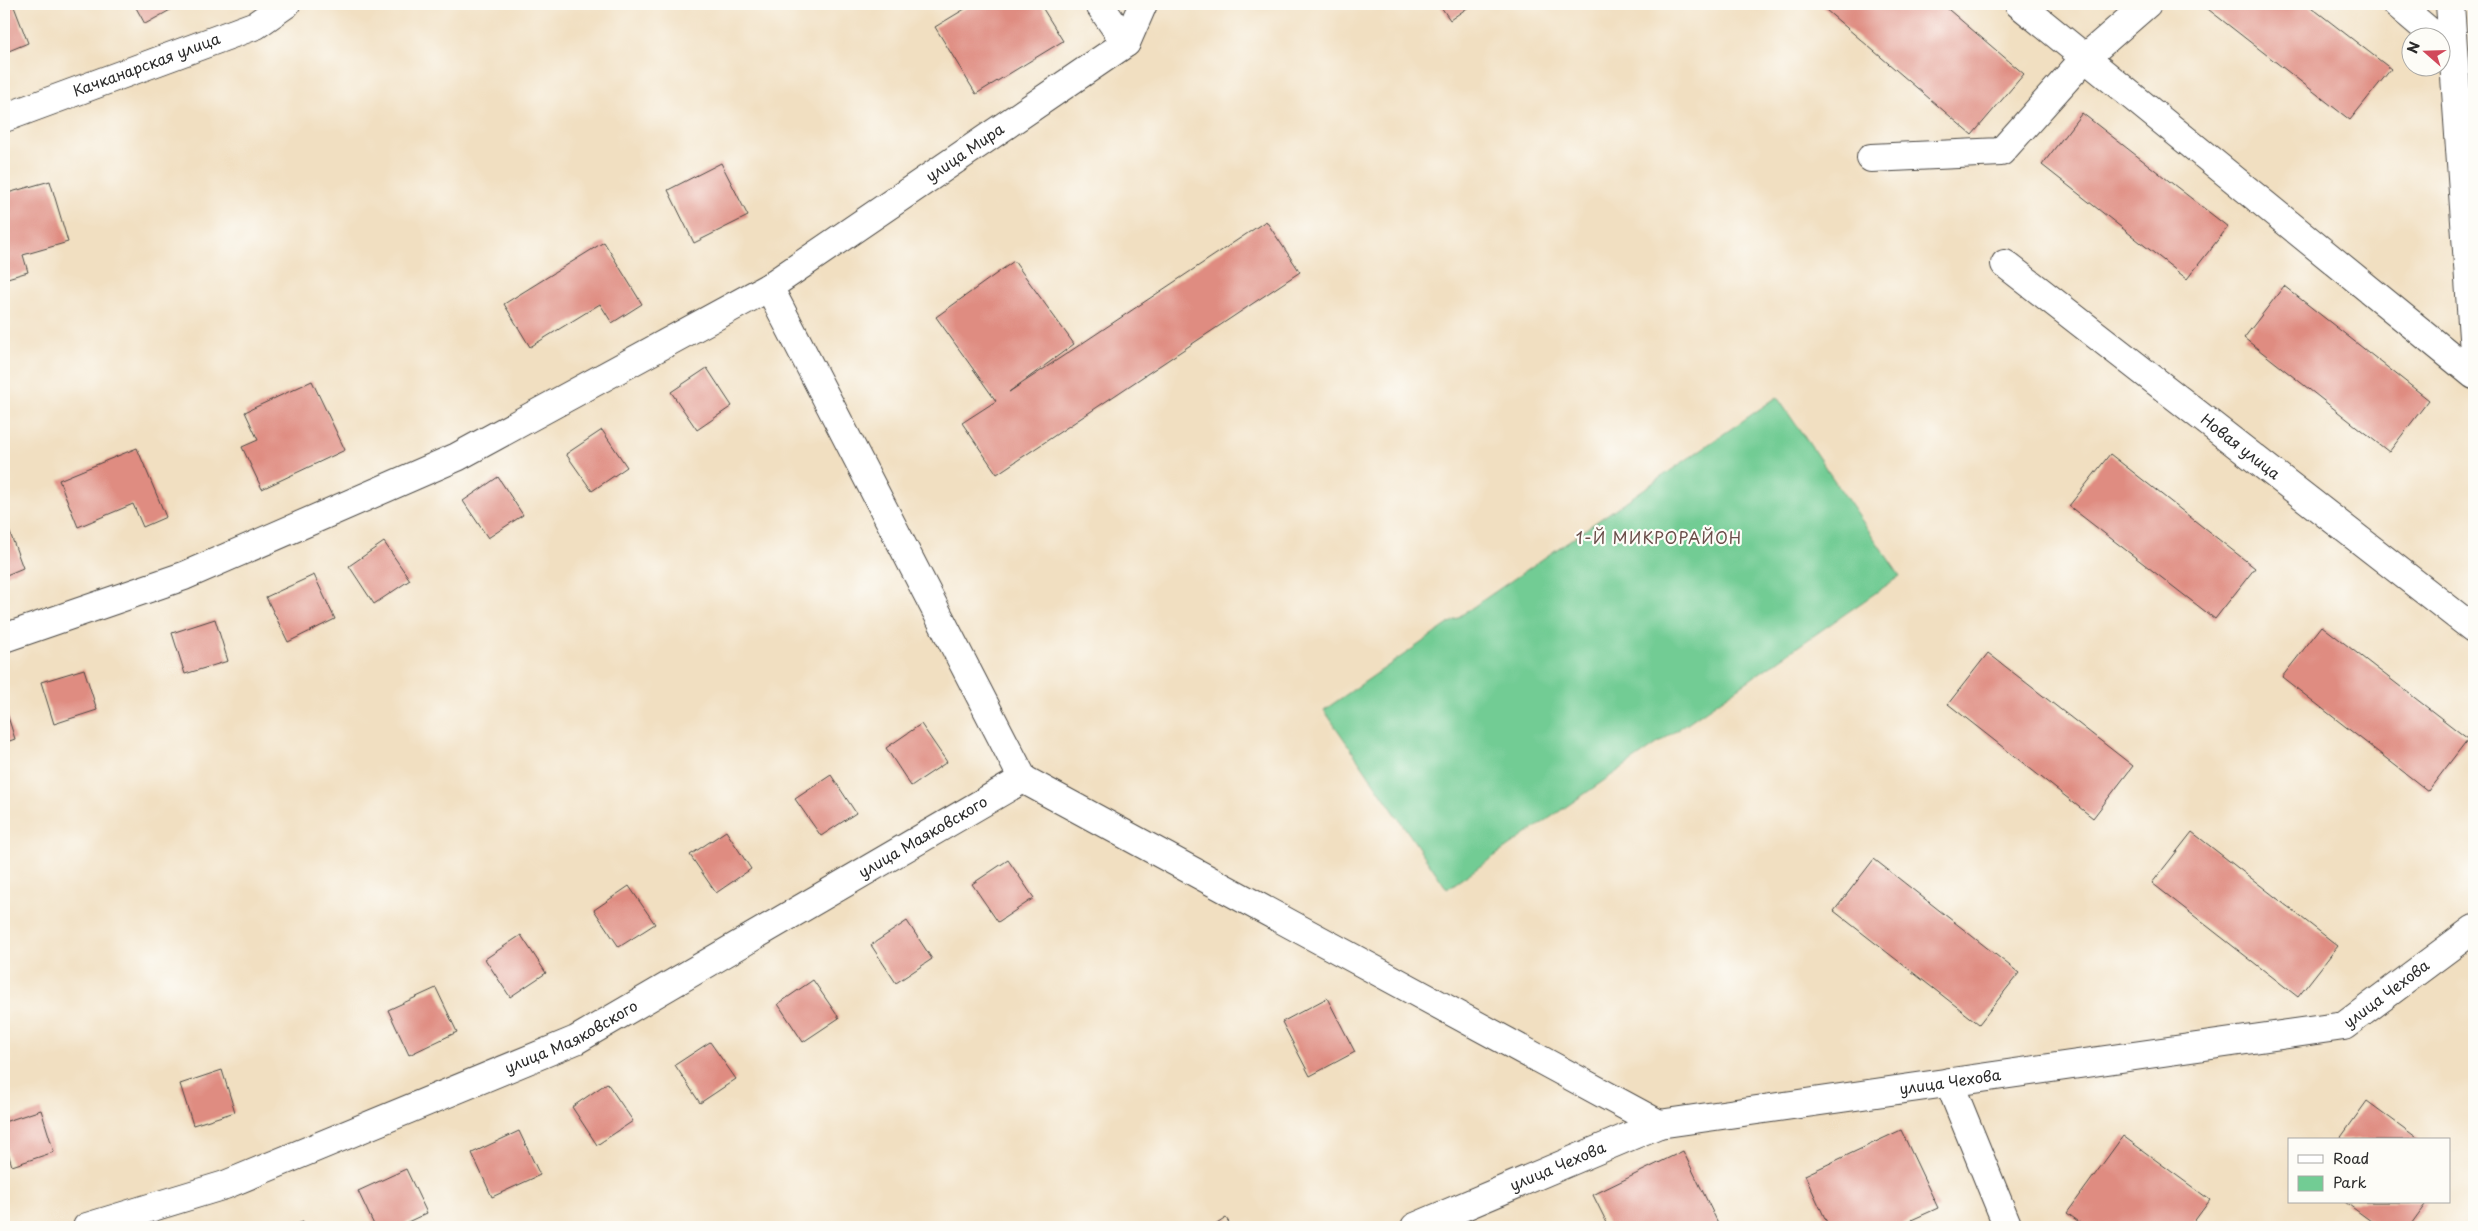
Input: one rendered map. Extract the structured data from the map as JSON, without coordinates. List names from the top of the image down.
{
  "streets": {
    "street": [
      "Качканарская улица",
      "улица Мира",
      "Новая улица",
      "улица Маяковского",
      "улица Чехова"
    ]
  },
  "districts": ["1-Й МИКРОРАЙОН"],
  "legend": ["Road", "Park"],
  "north": "left"
}
